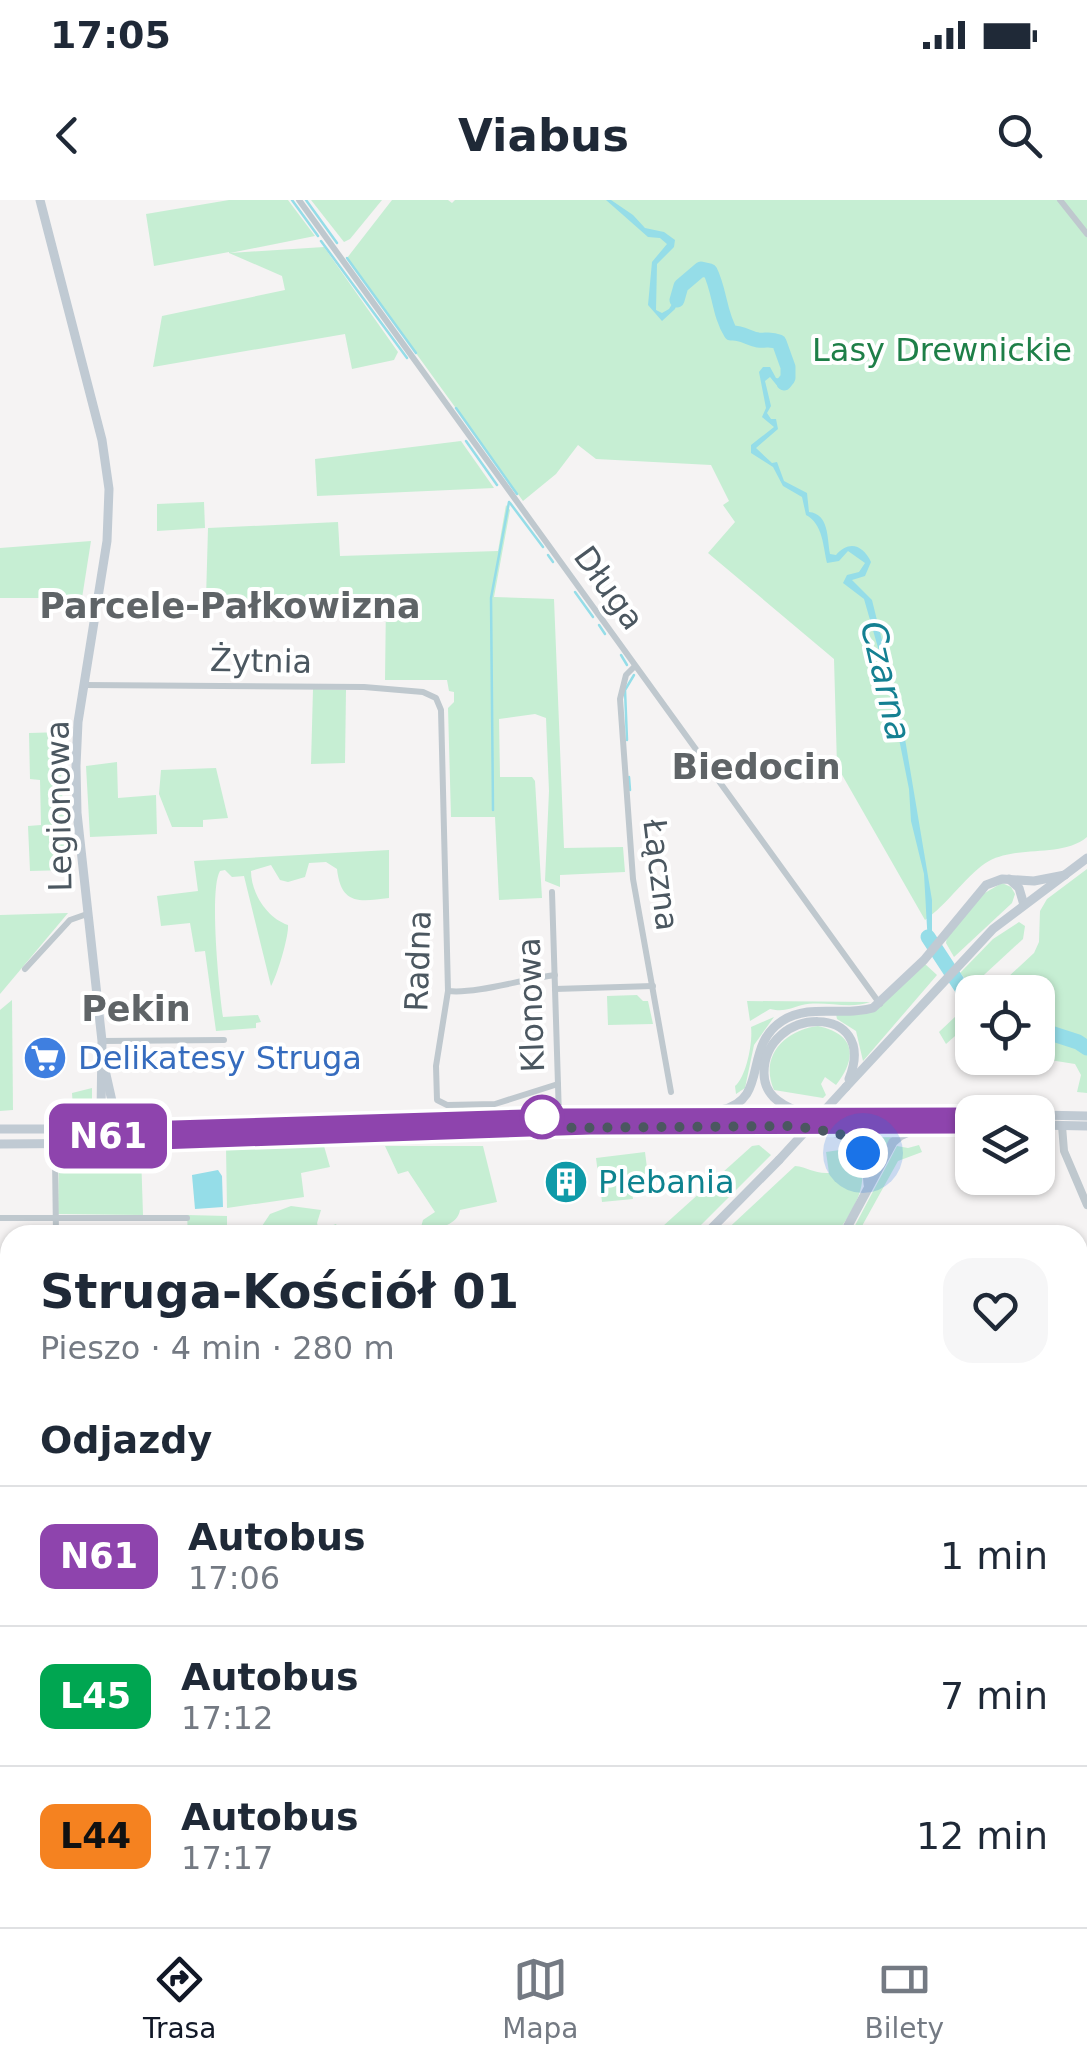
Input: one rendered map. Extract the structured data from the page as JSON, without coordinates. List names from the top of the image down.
{
  "streets": {
    "main road": ["Legionowa"],
    "street": [
      "Długa",
      "Żytnia",
      "Łączna",
      "Radna",
      "Klonowa"
    ]
  },
  "crossings": [
    ["Długa", "Łączna"],
    ["Żytnia", "Legionowa"],
    ["Żytnia", "Radna"],
    ["Radna", "Klonowa"]
  ],
  "districts": ["Parcele-Pałkowizna", "Biedocin", "Pekin"],
  "water": ["Czarna"],
  "parks": ["Lasy Drewnickie"],
  "places": {
    "supermarket": ["Delikatesy Struga"],
    "building": ["Plebania"]
  },
  "lines": ["bus line N61"],
  "page": {
    "status": "17:05",
    "header": "Viabus",
    "on_map": "N61",
    "heading": [
      ["Struga-Kościół 01", "Pieszo · 4 min · 280 m"],
      "Odjazdy"
    ],
    "list": [
      {
        "mark": "N61",
        "name": "Autobus",
        "note": "17:06",
        "value": "1 min"
      },
      {
        "mark": "L45",
        "name": "Autobus",
        "note": "17:12",
        "value": "7 min"
      },
      {
        "mark": "L44",
        "name": "Autobus",
        "note": "17:17",
        "value": "12 min"
      }
    ],
    "tabs": ["Trasa", "Mapa", "Bilety"]
  }
}
